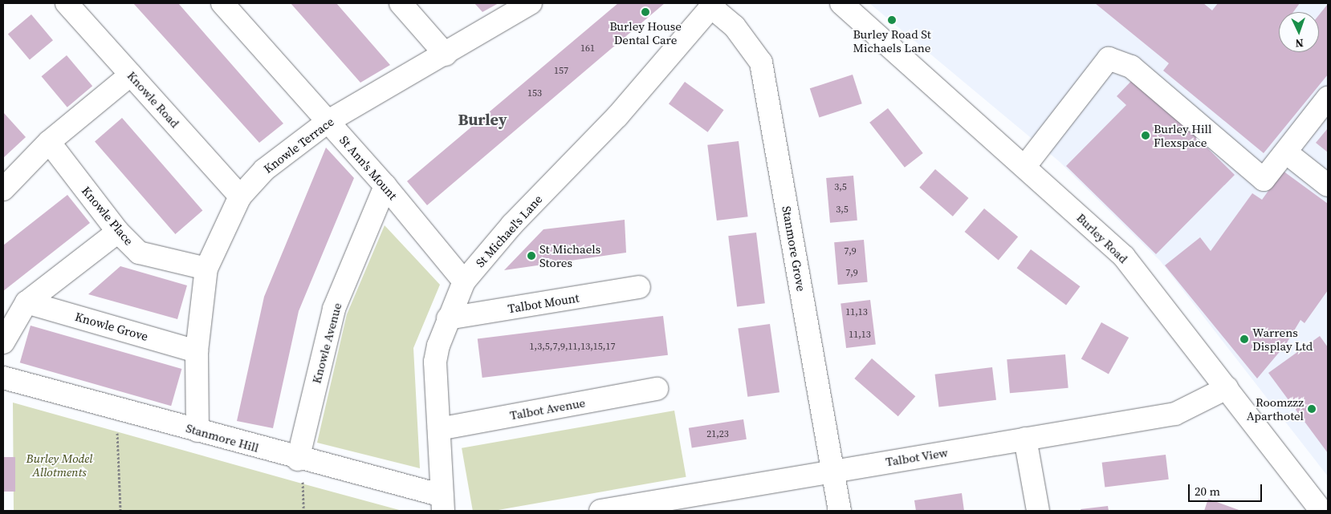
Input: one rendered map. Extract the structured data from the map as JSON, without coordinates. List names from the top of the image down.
{
  "streets": {
    "street": [
      "Knowle Road",
      "Knowle Terrace",
      "St Ann's Mount",
      "Knowle Place",
      "St Michael's Lane",
      "Burley Road",
      "Stanmore Grove",
      "Talbot Mount",
      "Knowle Grove",
      "Knowle Avenue",
      "Talbot Avenue",
      "Stanmore Hill",
      "Talbot View"
    ]
  },
  "crossings": [
    ["Knowle Road", "Knowle Terrace"],
    ["Knowle Terrace", "St Ann's Mount"],
    ["Knowle Terrace", "Knowle Place"],
    ["Knowle Terrace", "Knowle Grove"],
    ["Knowle Terrace", "Stanmore Hill"],
    ["St Ann's Mount", "St Michael's Lane"],
    ["St Ann's Mount", "Knowle Avenue"],
    ["St Michael's Lane", "Stanmore Grove"],
    ["St Michael's Lane", "Talbot Mount"],
    ["St Michael's Lane", "Talbot Avenue"],
    ["St Michael's Lane", "Stanmore Hill"],
    ["Burley Road", "Talbot View"],
    ["Stanmore Grove", "Talbot View"],
    ["Knowle Avenue", "Stanmore Hill"]
  ],
  "districts": ["Burley"],
  "parks": ["Burley Model Allotments"],
  "places": [
    "Burley House Dental Care",
    "Burley Road St Michaels Lane",
    "Burley Hill Flexspace",
    "St Michaels Stores",
    "Warrens Display Ltd",
    "Roomzzz Aparthotel"
  ],
  "house_numbers": [
    "161",
    "157",
    "153",
    "3,5",
    "3,5",
    "7,9",
    "7,9",
    "11,13",
    "11,13",
    "1,3,5,7,9,11,13,15,17",
    "21,23"
  ],
  "scale_bar": "20 m",
  "north": "bottom"
}
